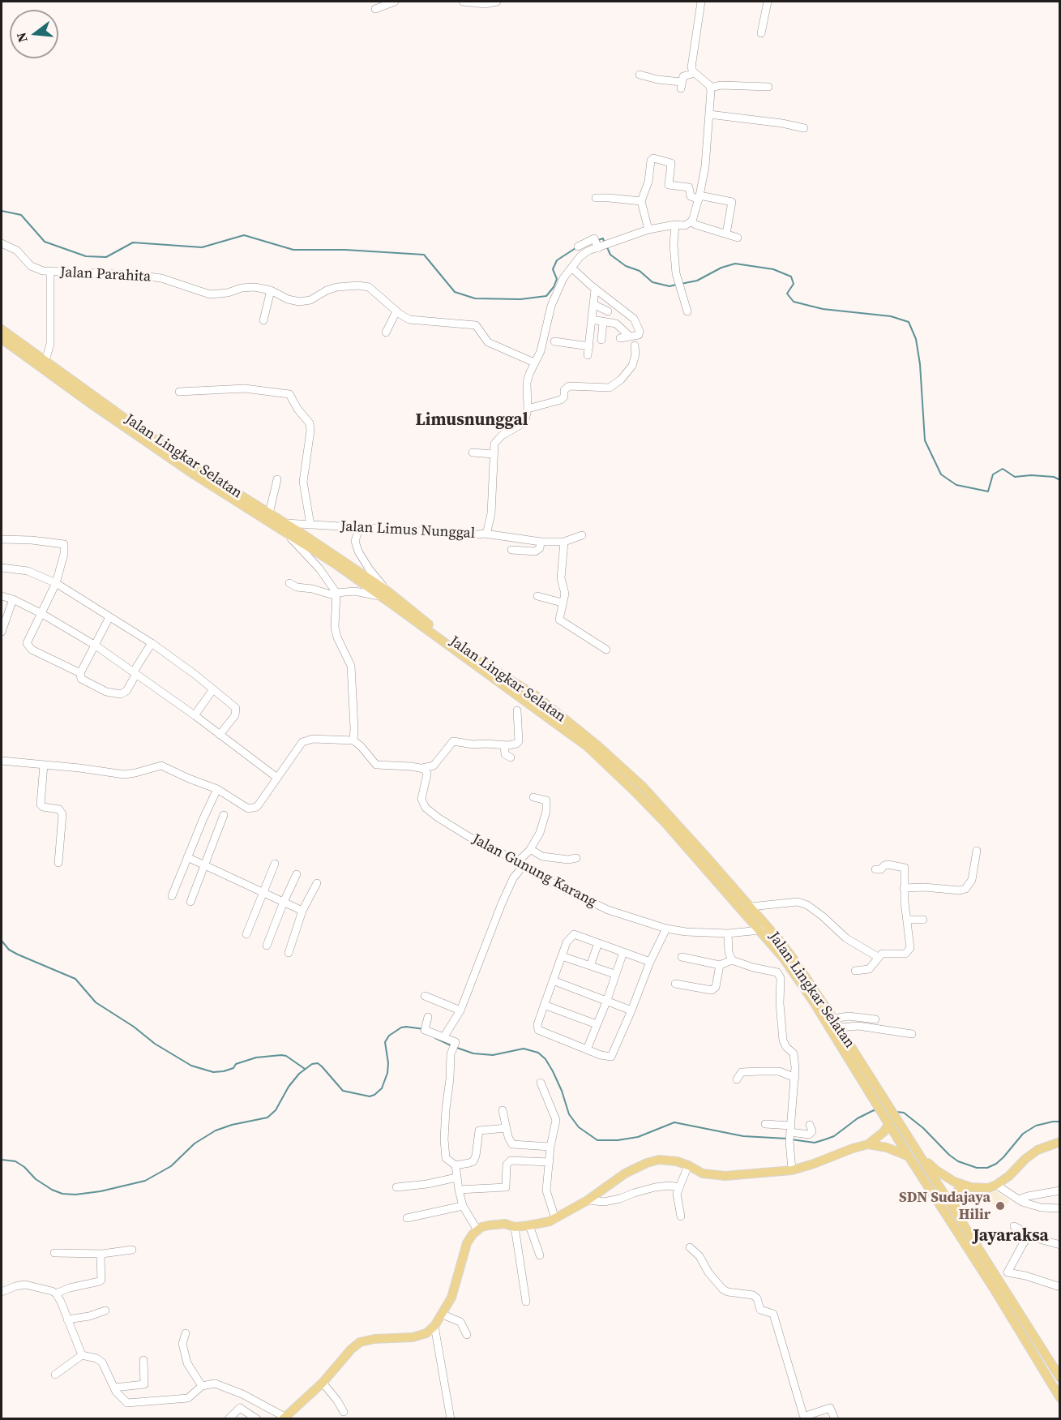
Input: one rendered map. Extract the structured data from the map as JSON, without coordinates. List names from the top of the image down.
{
  "streets": {
    "main road": ["Jalan Lingkar Selatan"],
    "street": ["Jalan Parahita", "Jalan Limus Nunggal", "Jalan Gunung Karang"]
  },
  "crossings": [
    ["Jalan Lingkar Selatan", "Jalan Limus Nunggal"],
    ["Jalan Lingkar Selatan", "Jalan Gunung Karang"]
  ],
  "districts": ["Limusnunggal", "Jayaraksa"],
  "places": ["SDN Sudajaya Hilir"],
  "north": "left"
}
